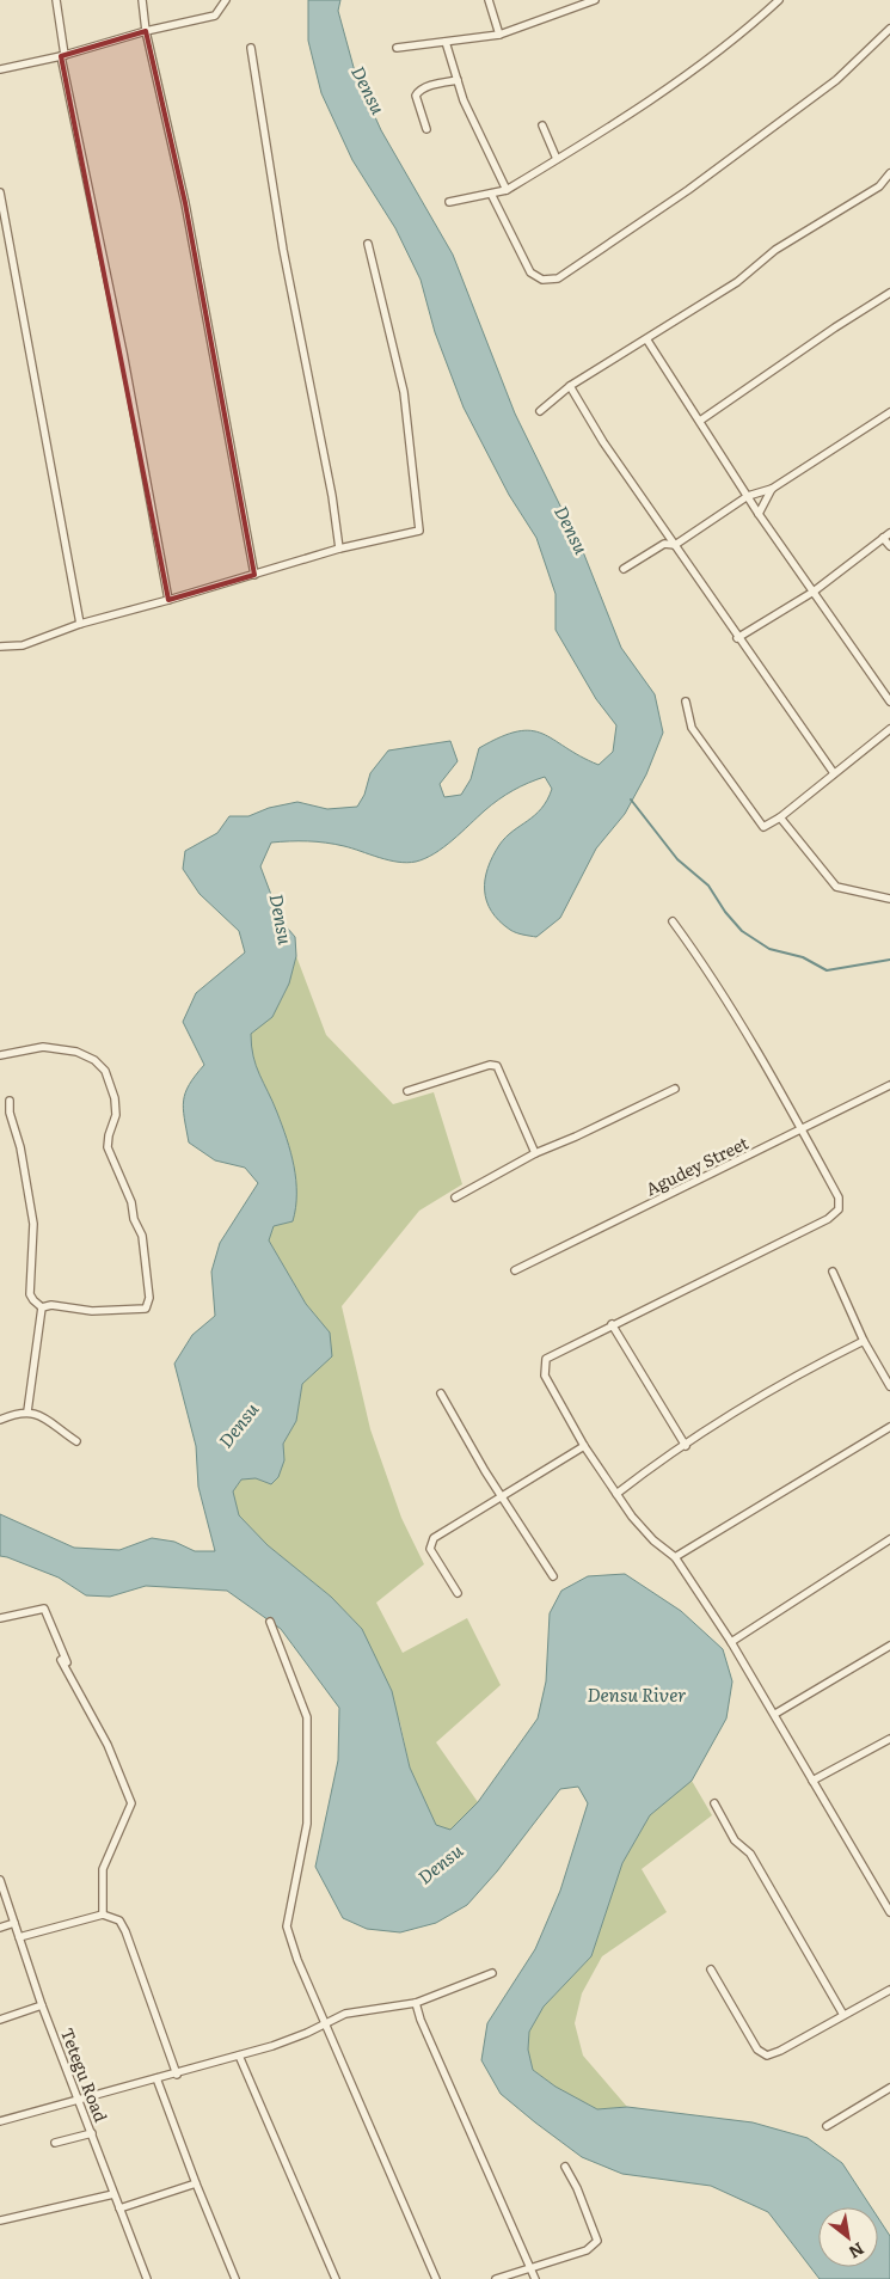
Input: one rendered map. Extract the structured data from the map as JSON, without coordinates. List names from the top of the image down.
{
  "streets": {
    "street": ["Agudey Street", "Tetegu Road"]
  },
  "water": ["Densu", "Densu River"],
  "north": "bottom right"
}
